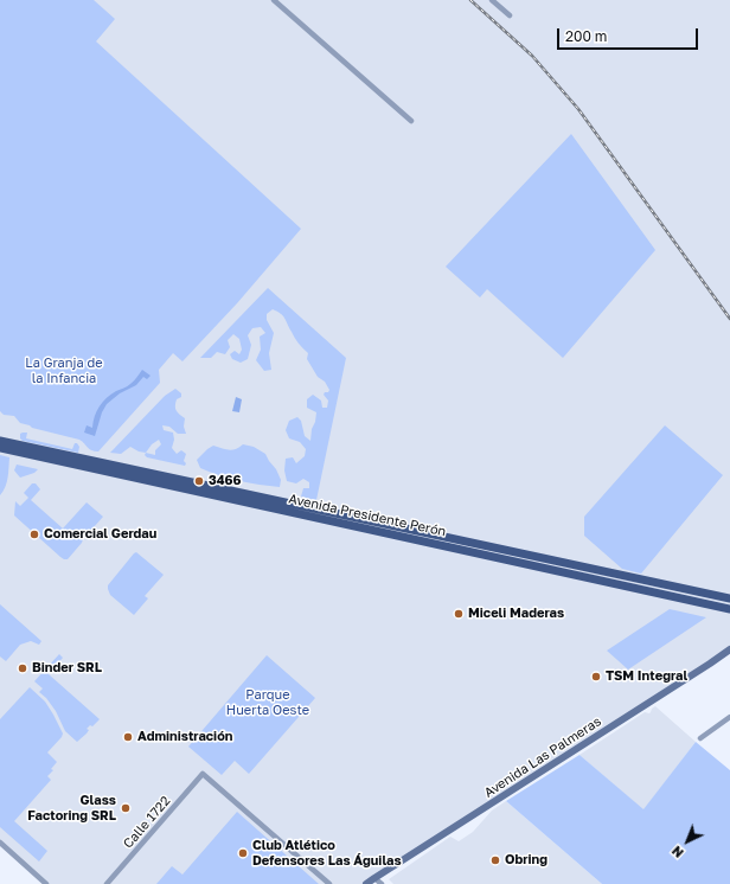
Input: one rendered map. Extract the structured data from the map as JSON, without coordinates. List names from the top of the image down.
{
  "streets": {
    "main road": ["Avenida Presidente Perón", "Avenida Las Palmeras"],
    "street": ["Calle 1722"]
  },
  "parks": ["La Granja de la Infancia", "Parque Huerta Oeste"],
  "places": [
    "3466",
    "Comercial Gerdau",
    "Miceli Maderas",
    "Binder SRL",
    "TSM Integral",
    "Administración",
    "Glass Factoring SRL",
    "Club Atlético Defensores Las Águilas",
    "Obring"
  ],
  "scale_bar": "200 m",
  "north": "bottom left"
}
